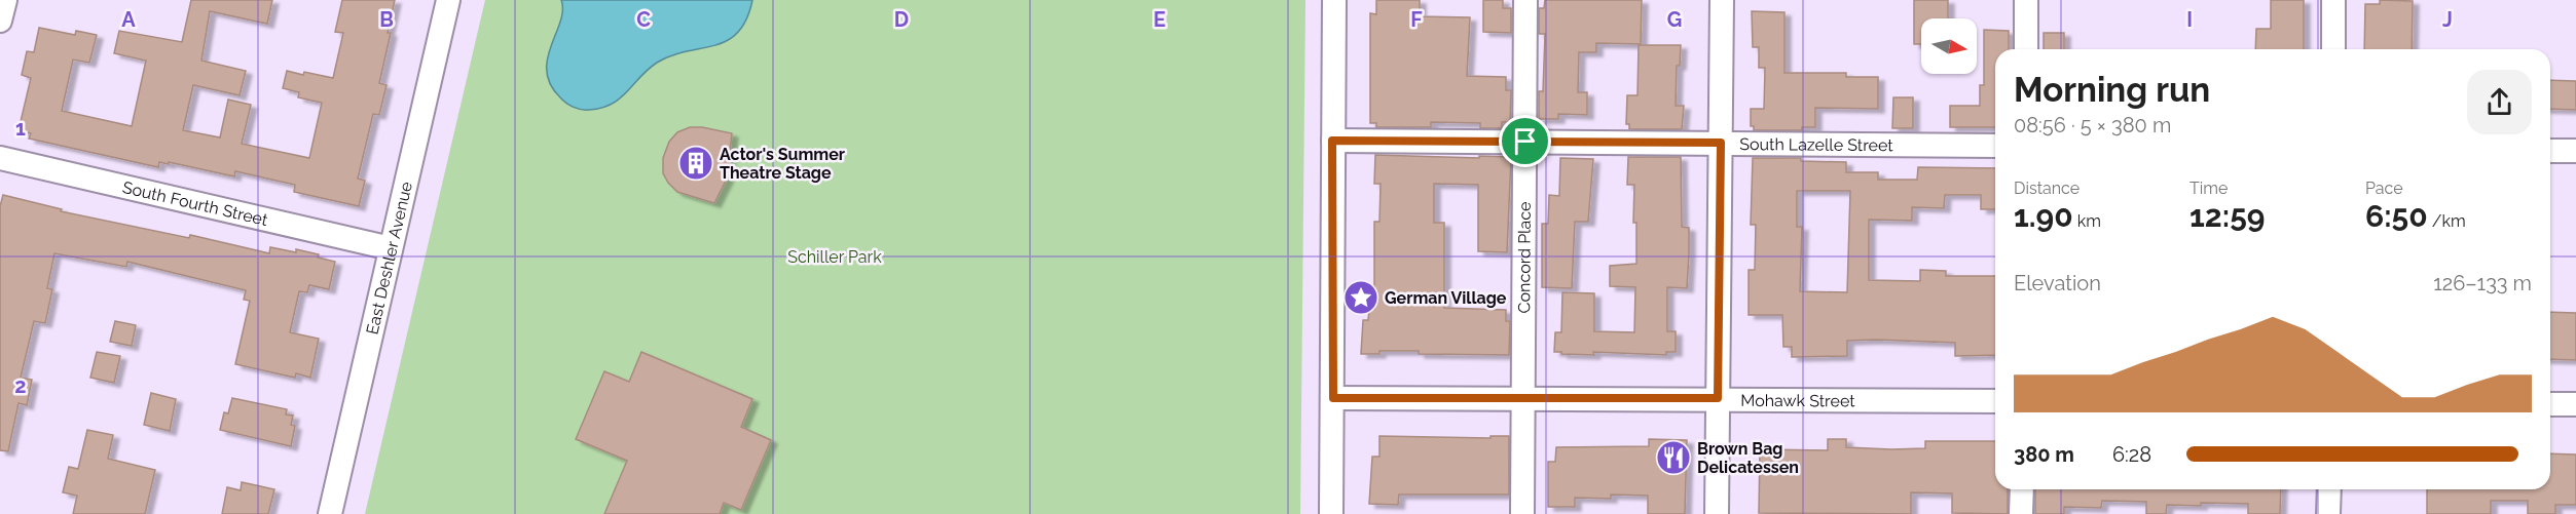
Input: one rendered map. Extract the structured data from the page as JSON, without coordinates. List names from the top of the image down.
{
  "streets": {
    "street": [
      "South Lazelle Street",
      "South Fourth Street",
      "East Deshler Avenue",
      "Concord Place",
      "Mohawk Street"
    ]
  },
  "crossings": [
    ["South Lazelle Street", "Concord Place"],
    ["South Fourth Street", "East Deshler Avenue"],
    ["Concord Place", "Mohawk Street"]
  ],
  "parks": ["Schiller Park"],
  "places": {
    "building": ["Actor's Summer Theatre Stage"],
    "place": ["German Village"],
    "restaurant": ["Brown Bag Delicatessen"]
  },
  "north": "right",
  "page": {
    "heading": ["Morning run", "08:56 · 5 × 380 m"],
    "stats": [
      ["Distance", "1.90 km"],
      ["Time", "12:59"],
      ["Pace", "6:50 /km"]
    ],
    "chart": ["Elevation", "126–133 m"],
    "list": [
      {
        "name": "380 m",
        "note": "6:28"
      }
    ]
  },
  "grid": {
    "columns": [
      "A",
      "B",
      "C",
      "D",
      "E",
      "F",
      "G",
      "I",
      "J"
    ],
    "rows": ["1", "2"]
  }
}
